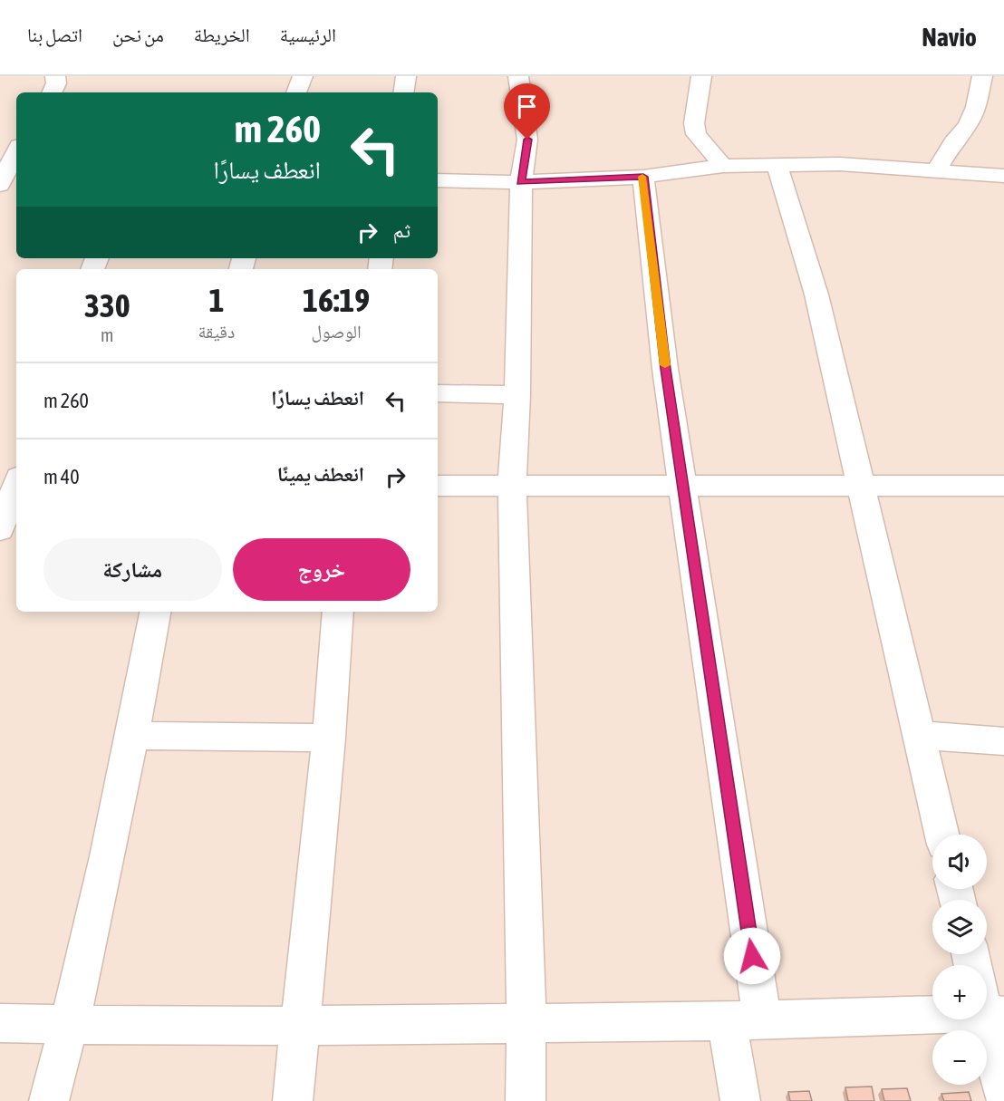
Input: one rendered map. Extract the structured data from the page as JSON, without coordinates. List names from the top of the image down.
{
  "page": {
    "header": "Navio",
    "nav": [
      "الرئيسية",
      "الخريطة",
      "من نحن",
      "اتصل بنا"
    ],
    "turn": ["260 m", "انعطف يسارًا"],
    "then": "ثم",
    "eta": [
      "16:19",
      "الوصول",
      "1",
      "دقيقة",
      "330",
      "m"
    ],
    "list": [
      {
        "name": "انعطف يسارًا",
        "value": "260 m"
      },
      {
        "name": "انعطف يمينًا",
        "value": "40 m"
      }
    ],
    "buttons": ["خروج", "مشاركة"],
    "map_buttons": ["+", "−"]
  }
}
